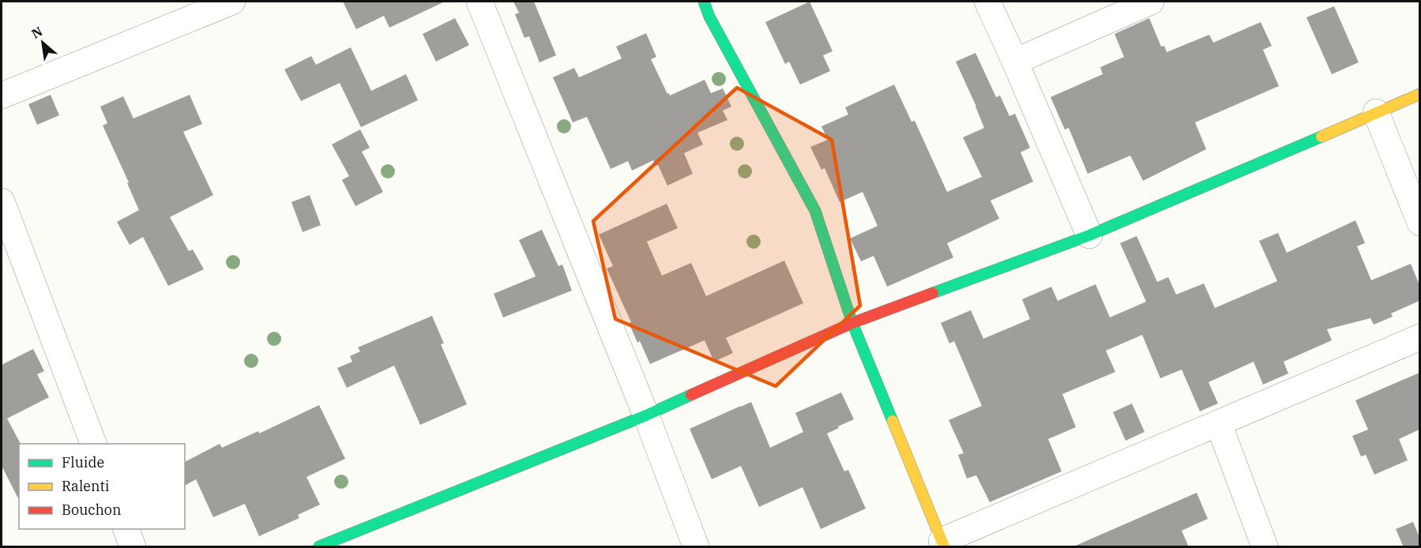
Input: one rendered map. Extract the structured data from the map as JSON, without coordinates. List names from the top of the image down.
{
  "legend": ["Fluide", "Ralenti", "Bouchon"],
  "north": "top left"
}
